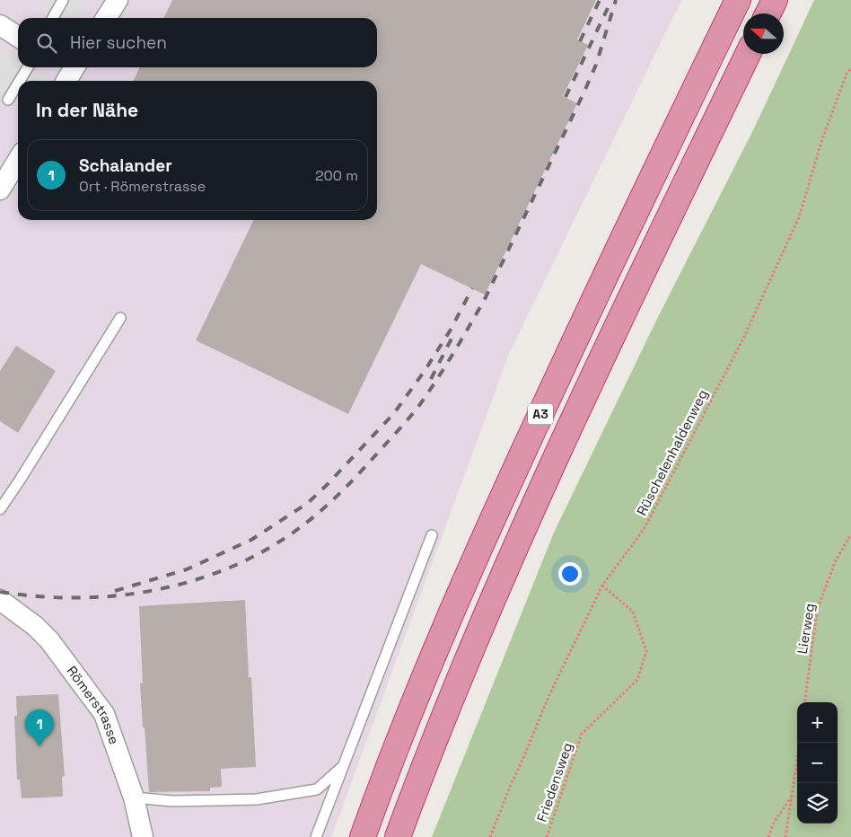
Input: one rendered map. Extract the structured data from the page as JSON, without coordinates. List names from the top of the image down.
{
  "streets": {
    "highway": ["A3"],
    "street": ["Römerstrasse"],
    "path": ["Rüschelenhaldenweg", "Lierweg", "Friedensweg"]
  },
  "crossings": [
    ["Rüschelenhaldenweg", "Friedensweg"]
  ],
  "north": "left",
  "page": {
    "search": "Hier suchen",
    "heading": "In der Nähe",
    "list": [
      {
        "mark": "1",
        "name": "Schalander",
        "note": "Ort · Römerstrasse",
        "value": "200 m"
      }
    ],
    "map_buttons": ["+", "−"],
    "pins": "1"
  }
}
